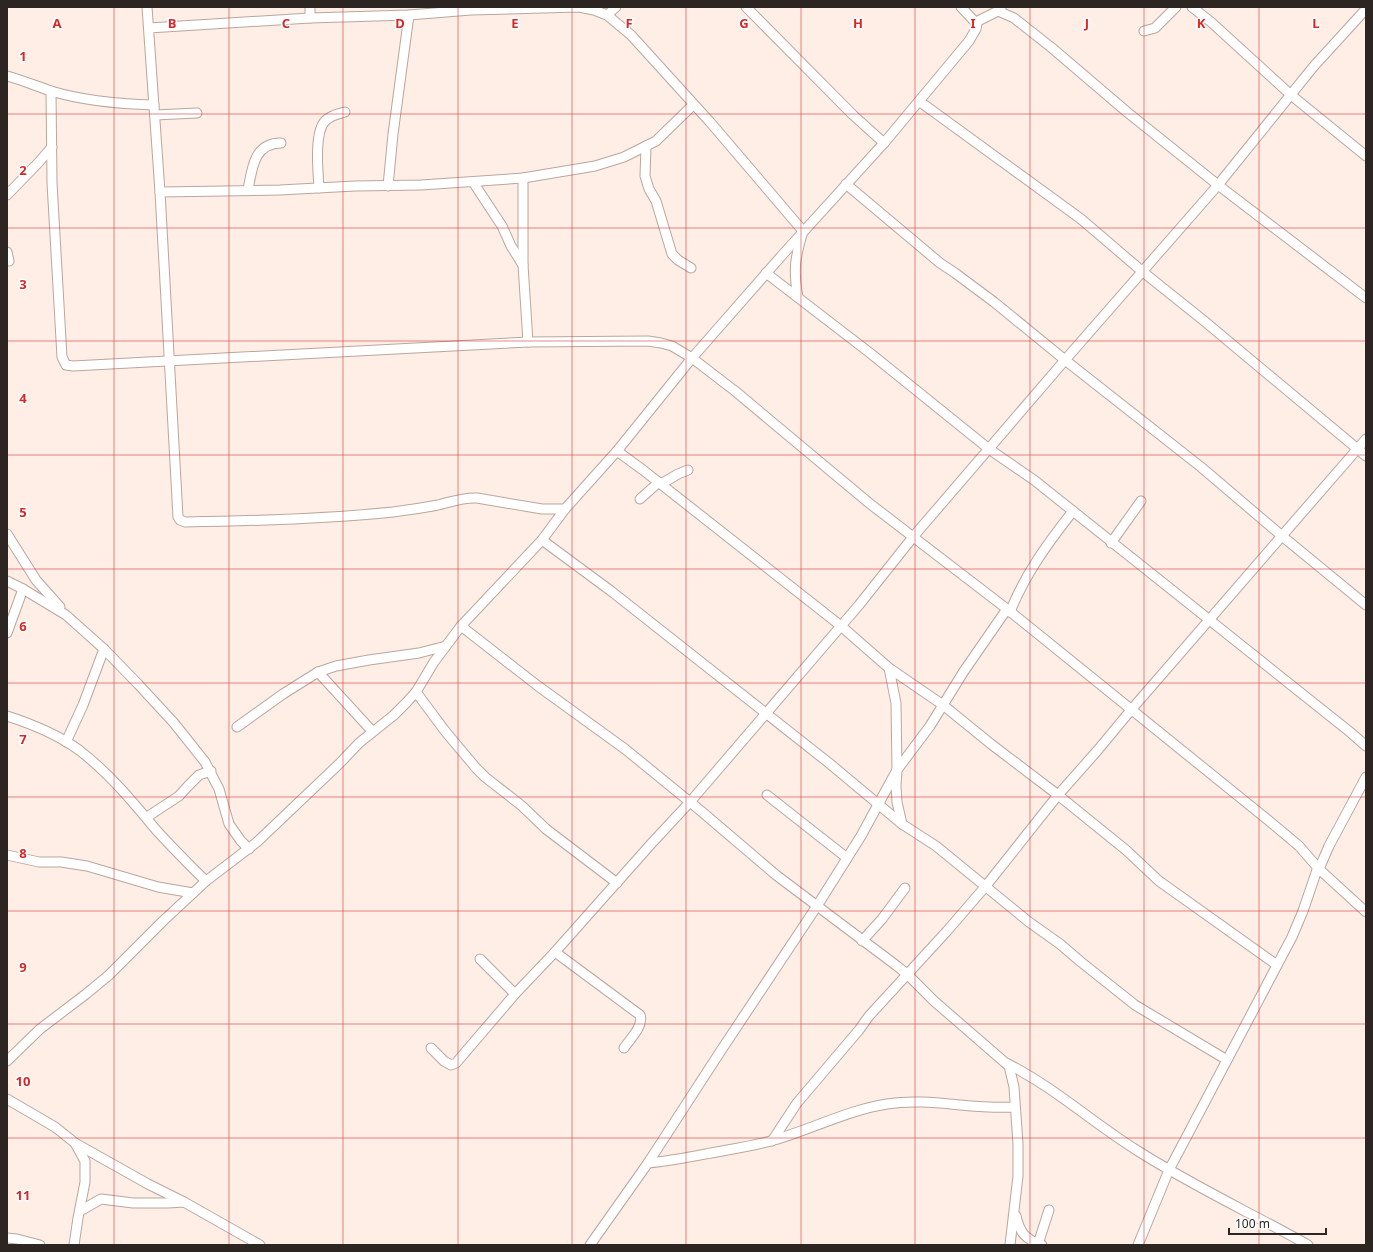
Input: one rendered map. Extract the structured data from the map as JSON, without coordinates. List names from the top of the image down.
{
  "scale_bar": "100 m",
  "grid": {
    "columns": [
      "A",
      "B",
      "C",
      "D",
      "E",
      "F",
      "G",
      "H",
      "I",
      "J",
      "K",
      "L"
    ],
    "rows": [
      "1",
      "2",
      "3",
      "4",
      "5",
      "6",
      "7",
      "8",
      "9",
      "10",
      "11"
    ]
  }
}
